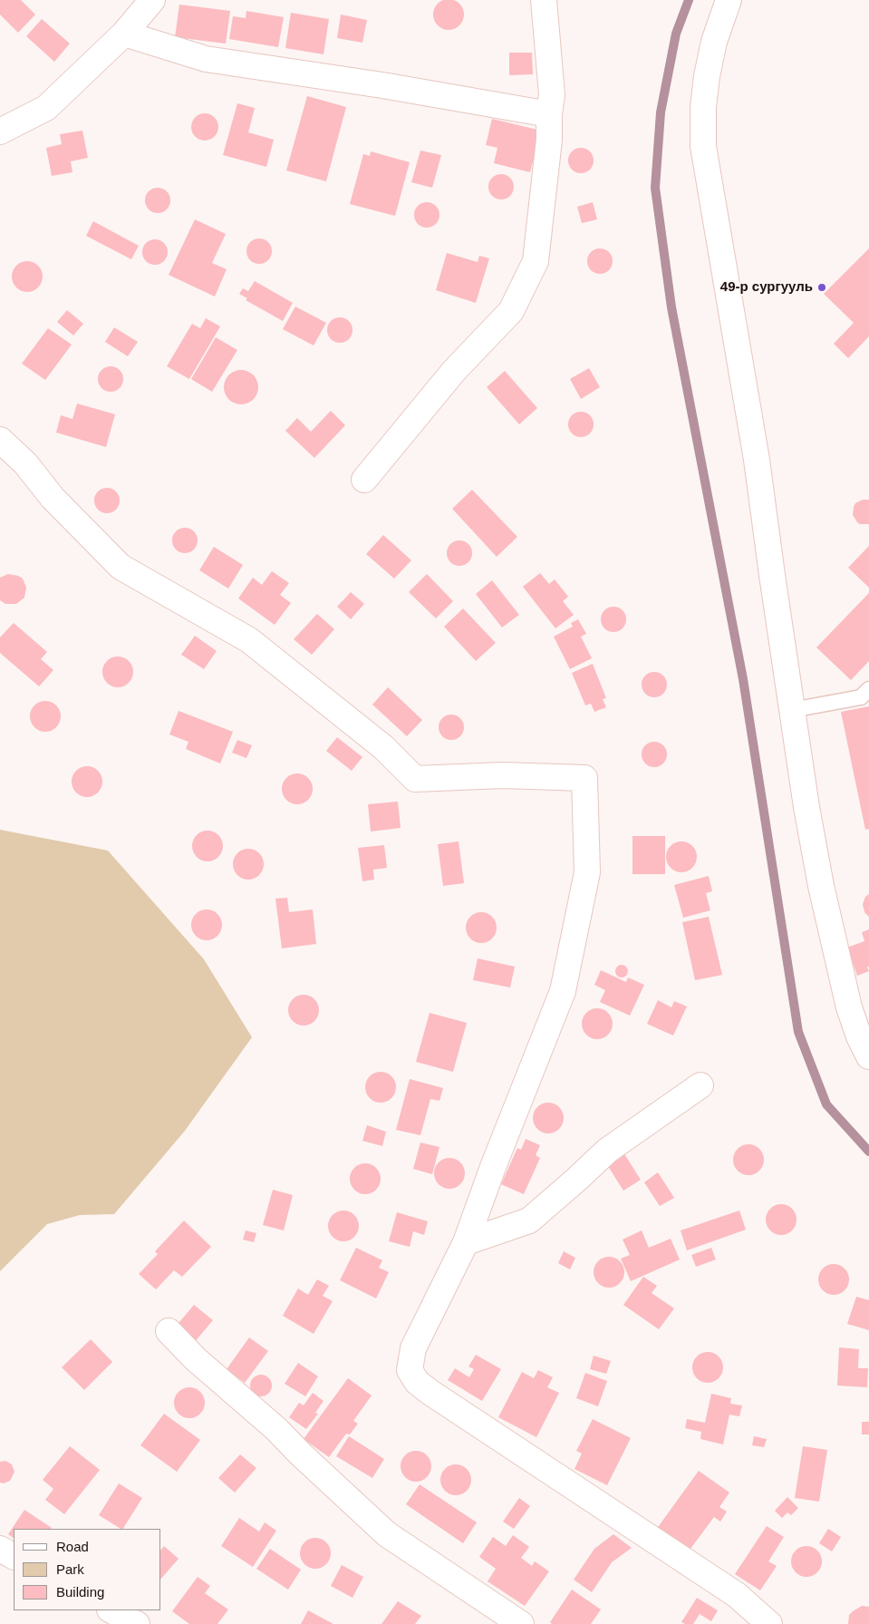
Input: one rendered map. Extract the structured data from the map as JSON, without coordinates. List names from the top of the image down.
{
  "places": ["49-р сургууль"],
  "legend": ["Road", "Park", "Building"]
}
